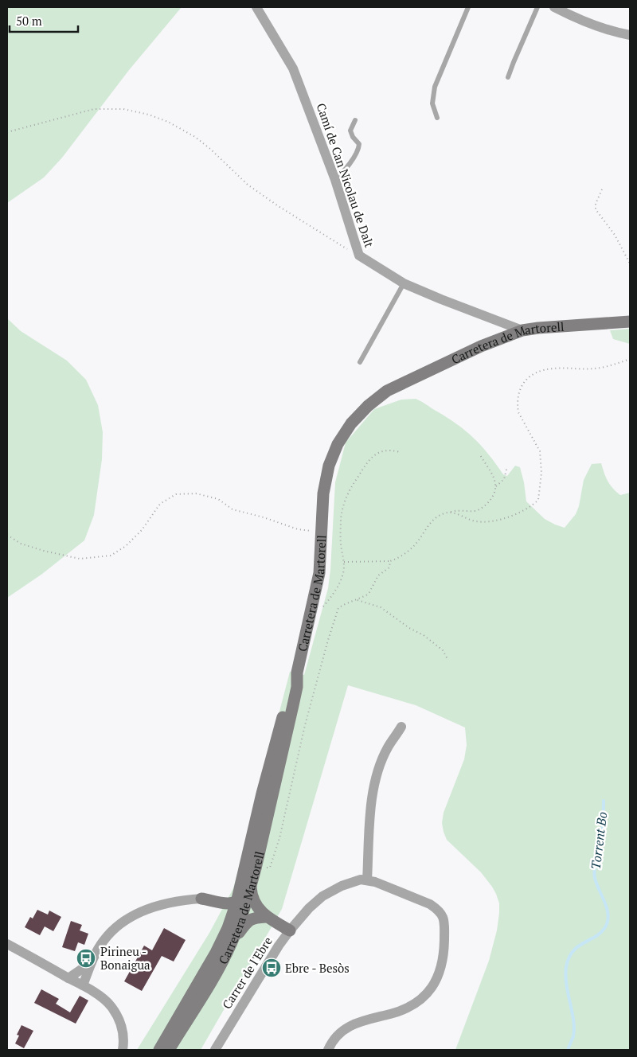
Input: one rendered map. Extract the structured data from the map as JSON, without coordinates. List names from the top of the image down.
{
  "streets": {
    "main road": ["Carretera de Martorell"],
    "street": ["Camí de Can Nicolau de Dalt", "Carrer de l'Ebre"]
  },
  "crossings": [
    ["Camí de Can Nicolau de Dalt", "Carretera de Martorell"]
  ],
  "water": ["Torrent Bo"],
  "places": {
    "bus stop": ["Pirineu - Bonaigua", "Ebre - Besòs"]
  },
  "scale_bar": "50 m"
}
